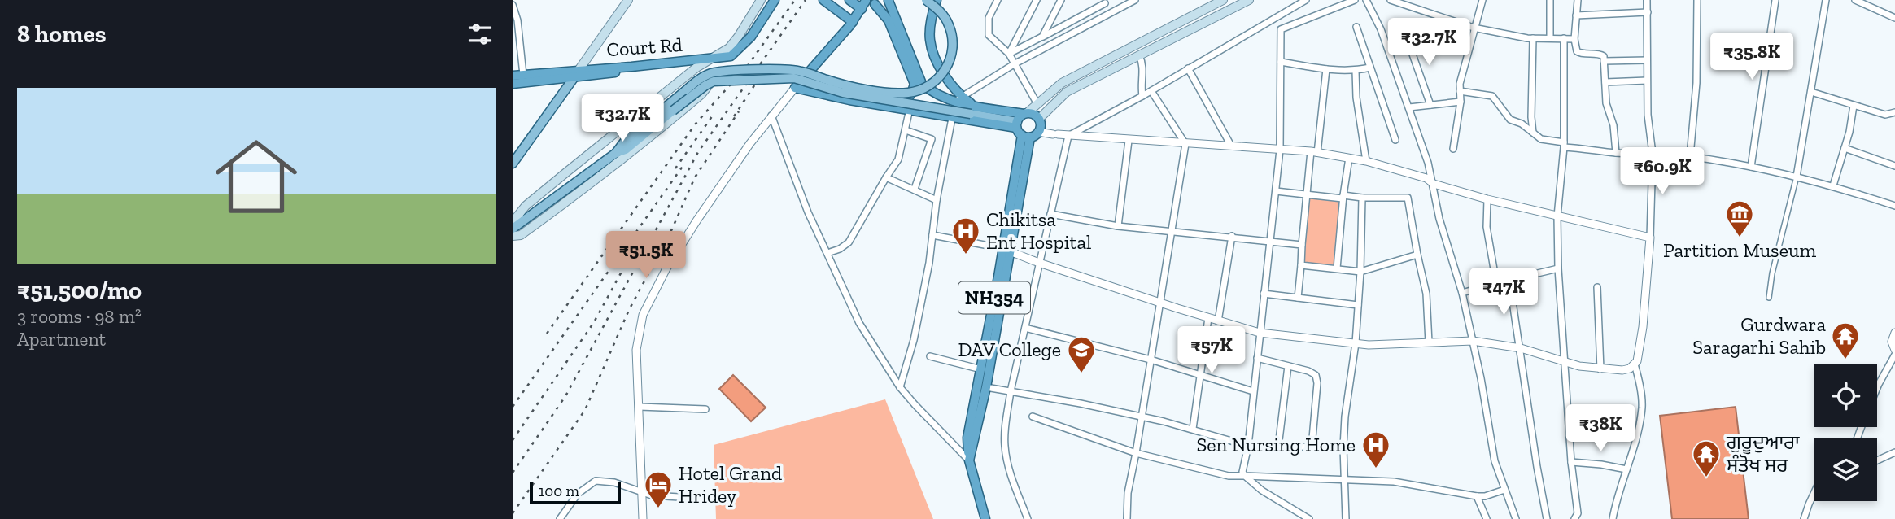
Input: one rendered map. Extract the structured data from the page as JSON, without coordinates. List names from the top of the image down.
{
  "streets": {
    "highway": ["Court Rd", "NH354"]
  },
  "places": {
    "museum": ["Partition Museum"],
    "hospital": ["Chikitsa Ent Hospital", "Sen Nursing Home"],
    "temple": ["Gurdwara Saragarhi Sahib", "ਗੁਰੂਦੁਆਰਾ ਸੰਤੋਖ ਸਰ"],
    "school or university": ["DAV College"],
    "hotel": ["Hotel Grand Hridey"]
  },
  "scale_bar": "100 m",
  "page": {
    "heading": "8 homes",
    "price": [
      "₹32.7K",
      "₹35.8K",
      "₹32.7K",
      "₹60.9K",
      "₹51.5K",
      "₹47K",
      "₹57K",
      "₹38K"
    ],
    "list": [
      {
        "name": "₹51,500/mo",
        "note": "3 rooms · 98 m² · Apartment"
      }
    ],
    "scale": "100 m"
  }
}
